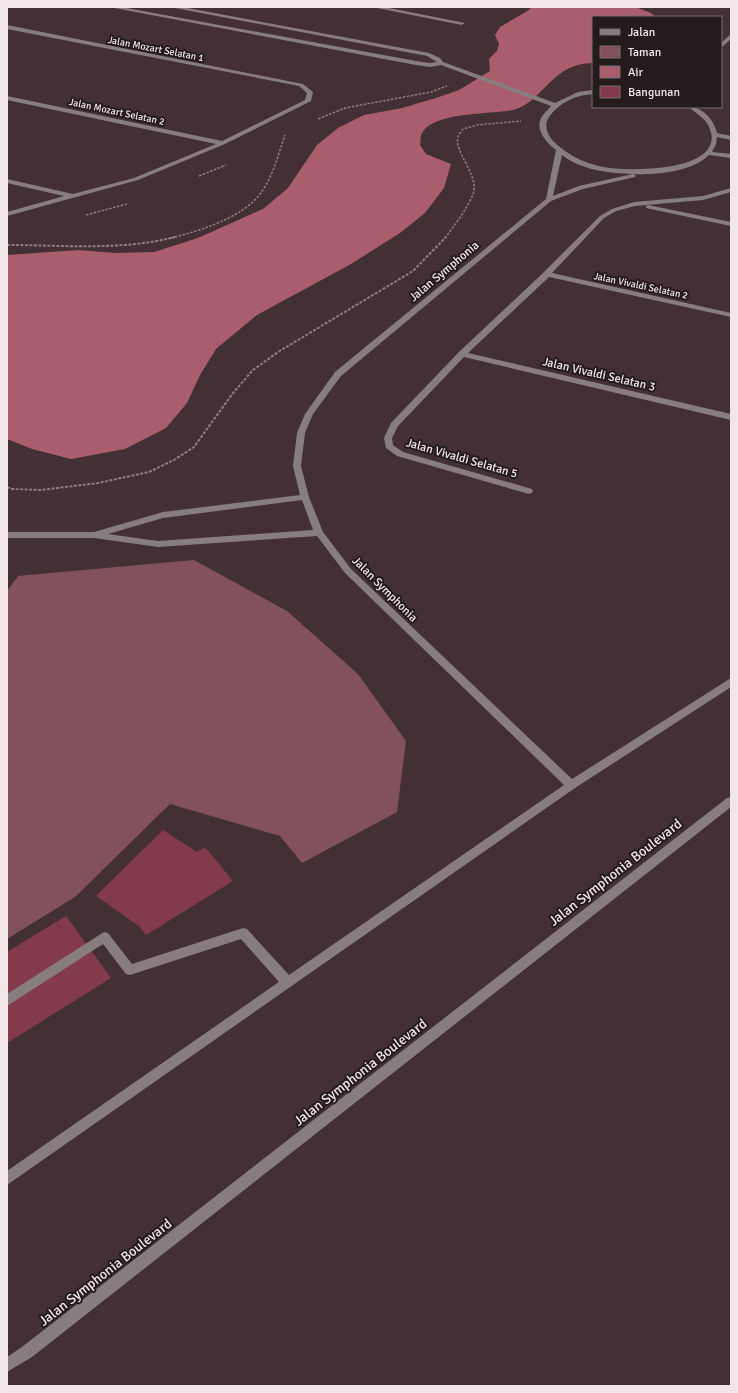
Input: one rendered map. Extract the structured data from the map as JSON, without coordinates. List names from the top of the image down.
{
  "streets": {
    "street": [
      "Jalan Mozart Selatan 1",
      "Jalan Mozart Selatan 2",
      "Jalan Symphonia",
      "Jalan Vivaldi Selatan 2",
      "Jalan Vivaldi Selatan 3",
      "Jalan Vivaldi Selatan 5",
      "Jalan Symphonia Boulevard"
    ]
  },
  "crossings": [
    ["Jalan Mozart Selatan 1", "Jalan Mozart Selatan 2"],
    ["Jalan Vivaldi Selatan 3", "Jalan Vivaldi Selatan 5"]
  ],
  "legend": [
    "Jalan",
    "Taman",
    "Air",
    "Bangunan"
  ]
}
